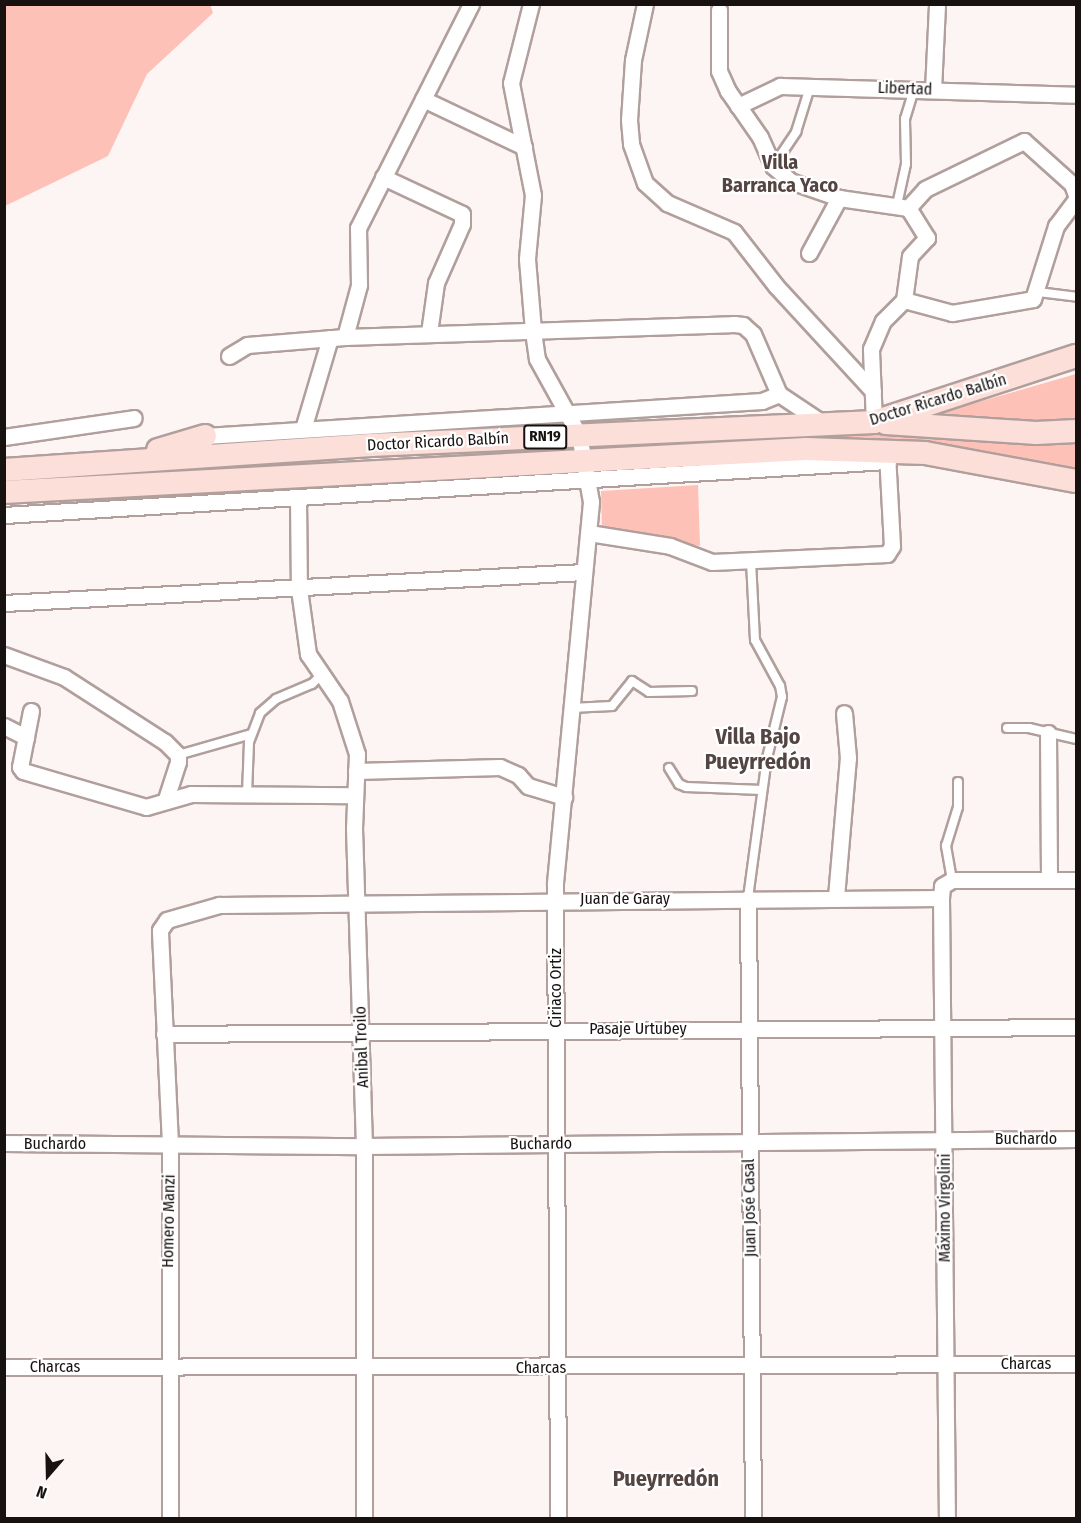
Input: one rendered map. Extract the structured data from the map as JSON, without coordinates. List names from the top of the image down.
{
  "streets": {
    "main road": ["Doctor Ricardo Balbín", "RN19"],
    "street": [
      "Libertad",
      "Juan de Garay",
      "Ciriaco Ortiz",
      "Pasaje Urtubey",
      "Anibal Troilo",
      "Buchardo",
      "Juan José Casal",
      "Máximo Virgolini",
      "Homero Manzi",
      "Charcas"
    ]
  },
  "crossings": [
    ["Doctor Ricardo Balbín", "RN19"],
    ["Doctor Ricardo Balbín", "Ciriaco Ortiz"],
    ["Juan de Garay", "Ciriaco Ortiz"],
    ["Juan de Garay", "Anibal Troilo"],
    ["Juan de Garay", "Juan José Casal"],
    ["Juan de Garay", "Máximo Virgolini"],
    ["Juan de Garay", "Homero Manzi"],
    ["Ciriaco Ortiz", "Pasaje Urtubey"],
    ["Ciriaco Ortiz", "Buchardo"],
    ["Ciriaco Ortiz", "Charcas"],
    ["Pasaje Urtubey", "Anibal Troilo"],
    ["Pasaje Urtubey", "Juan José Casal"],
    ["Pasaje Urtubey", "Máximo Virgolini"],
    ["Pasaje Urtubey", "Homero Manzi"],
    ["Anibal Troilo", "Buchardo"],
    ["Anibal Troilo", "Charcas"],
    ["Buchardo", "Juan José Casal"],
    ["Buchardo", "Máximo Virgolini"],
    ["Buchardo", "Homero Manzi"],
    ["Juan José Casal", "Charcas"],
    ["Máximo Virgolini", "Charcas"],
    ["Homero Manzi", "Charcas"]
  ],
  "districts": ["Villa Barranca Yaco", "Villa Bajo Pueyrredón", "Pueyrredón"],
  "north": "bottom"
}
